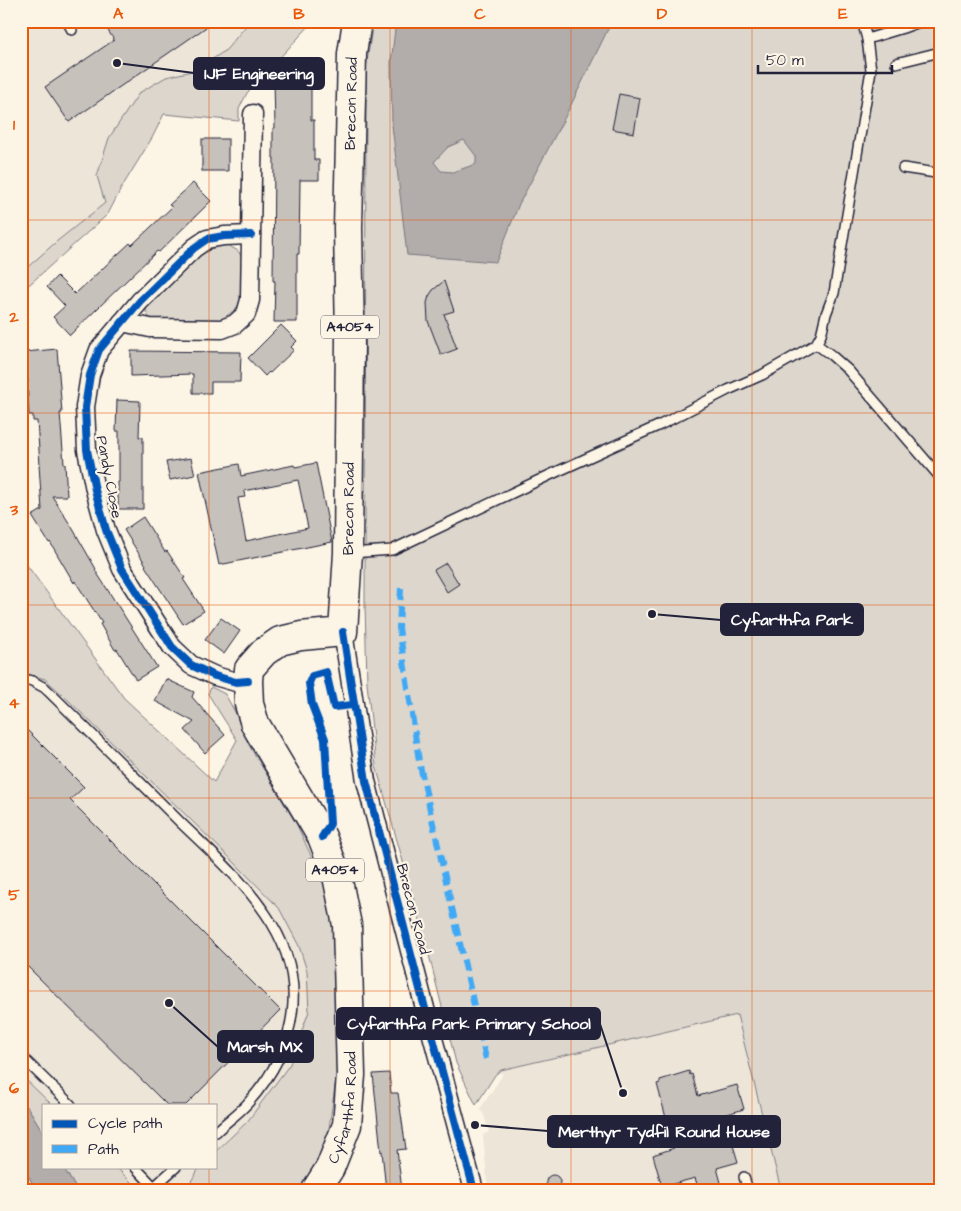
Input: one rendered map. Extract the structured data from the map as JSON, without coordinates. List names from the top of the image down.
{
  "streets": {
    "main road": ["Brecon Road", "A4054", "Cyfarthfa Road"],
    "street": ["Pandy Close"]
  },
  "crossings": [
    ["Brecon Road", "Cyfarthfa Road"],
    ["Pandy Close", "Cyfarthfa Road"]
  ],
  "places": [
    "IJF Engineering",
    "Cyfarthfa Park",
    "Marsh MX",
    "Cyfarthfa Park Primary School",
    "Merthyr Tydfil Round House"
  ],
  "legend": ["Cycle path", "Path"],
  "scale_bar": "50 m",
  "grid": {
    "columns": [
      "A",
      "B",
      "C",
      "D",
      "E"
    ],
    "rows": [
      "1",
      "2",
      "3",
      "4",
      "5",
      "6"
    ]
  }
}
